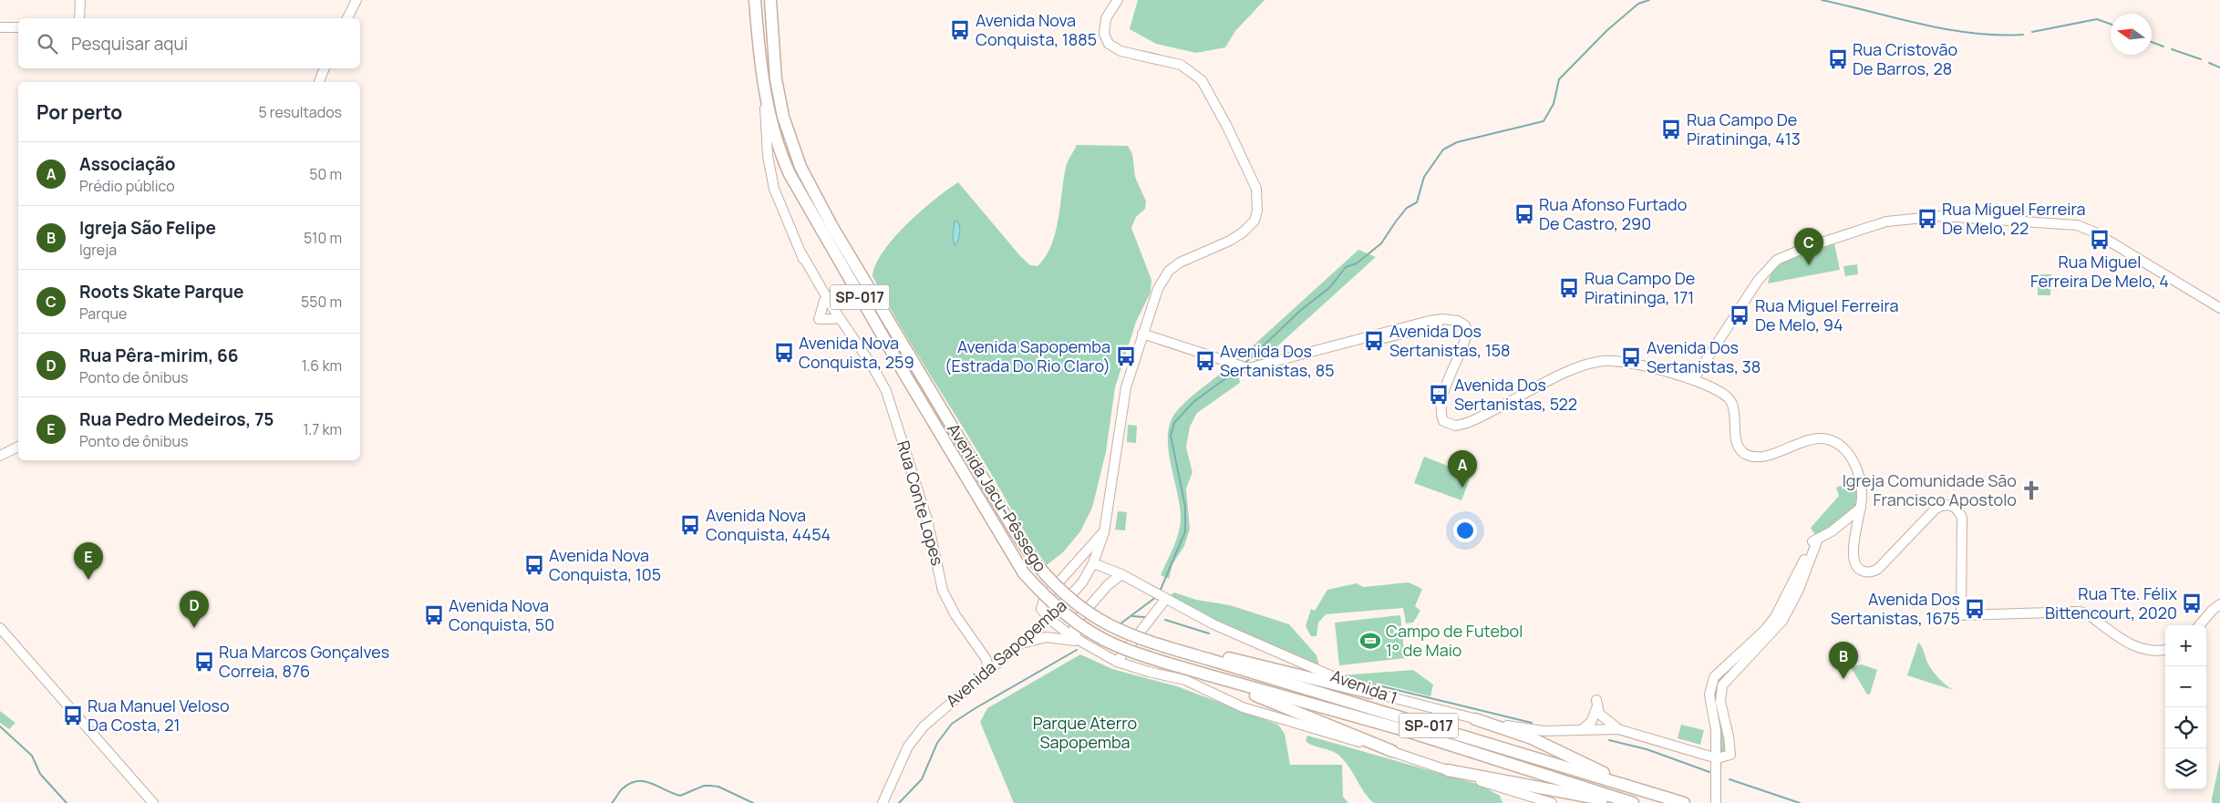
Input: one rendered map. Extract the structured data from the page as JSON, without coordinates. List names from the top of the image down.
{
  "streets": {
    "highway": ["SP-017", "Avenida Jacu-Pêssego"],
    "main road": ["Rua Conte Lopes", "Avenida Sapopemba", "Avenida 1"]
  },
  "crossings": [
    ["Avenida Jacu-Pêssego", "Rua Conte Lopes"],
    ["Rua Conte Lopes", "Avenida Sapopemba"],
    ["Avenida Sapopemba", "Avenida 1"]
  ],
  "parks": ["Parque Aterro Sapopemba"],
  "places": {
    "bus stop": [
      "Avenida Nova Conquista, 1885",
      "Rua Cristovão De Barros, 28",
      "Rua Campo De Piratininga, 413",
      "Rua Afonso Furtado De Castro, 290",
      "Rua Miguel Ferreira De Melo, 22",
      "Rua Miguel Ferreira De Melo, 4",
      "Rua Campo De Piratininga, 171",
      "Rua Miguel Ferreira De Melo, 94",
      "Avenida Dos Sertanistas, 158",
      "Avenida Nova Conquista, 259",
      "Avenida Sapopemba (Estrada Do Rio Claro)",
      "Avenida Dos Sertanistas, 38",
      "Avenida Dos Sertanistas, 85",
      "Avenida Dos Sertanistas, 522",
      "Avenida Nova Conquista, 4454",
      "Avenida Nova Conquista, 105",
      "Rua Tte. Félix Bittencourt, 2020",
      "Avenida Dos Sertanistas, 1675",
      "Avenida Nova Conquista, 50",
      "Rua Marcos Gonçalves Correia, 876",
      "Rua Manuel Veloso Da Costa, 21"
    ],
    "church": ["Igreja Comunidade São Francisco Apostolo"],
    "sports": ["Campo de Futebol 1° de Maio"]
  },
  "north": "left",
  "page": {
    "search": "Pesquisar aqui",
    "heading": ["Por perto", "5 resultados"],
    "list": [
      {
        "mark": "A",
        "name": "Associação",
        "note": "Prédio público",
        "value": "50 m"
      },
      {
        "mark": "B",
        "name": "Igreja São Felipe",
        "note": "Igreja",
        "value": "510 m"
      },
      {
        "mark": "C",
        "name": "Roots Skate Parque",
        "note": "Parque",
        "value": "550 m"
      },
      {
        "mark": "D",
        "name": "Rua Pêra-mirim, 66",
        "note": "Ponto de ônibus",
        "value": "1.6 km"
      },
      {
        "mark": "E",
        "name": "Rua Pedro Medeiros, 75",
        "note": "Ponto de ônibus",
        "value": "1.7 km"
      }
    ],
    "pins": [
      "C",
      "A",
      "E",
      "D",
      "B"
    ],
    "map_buttons": ["+", "−"]
  }
}
